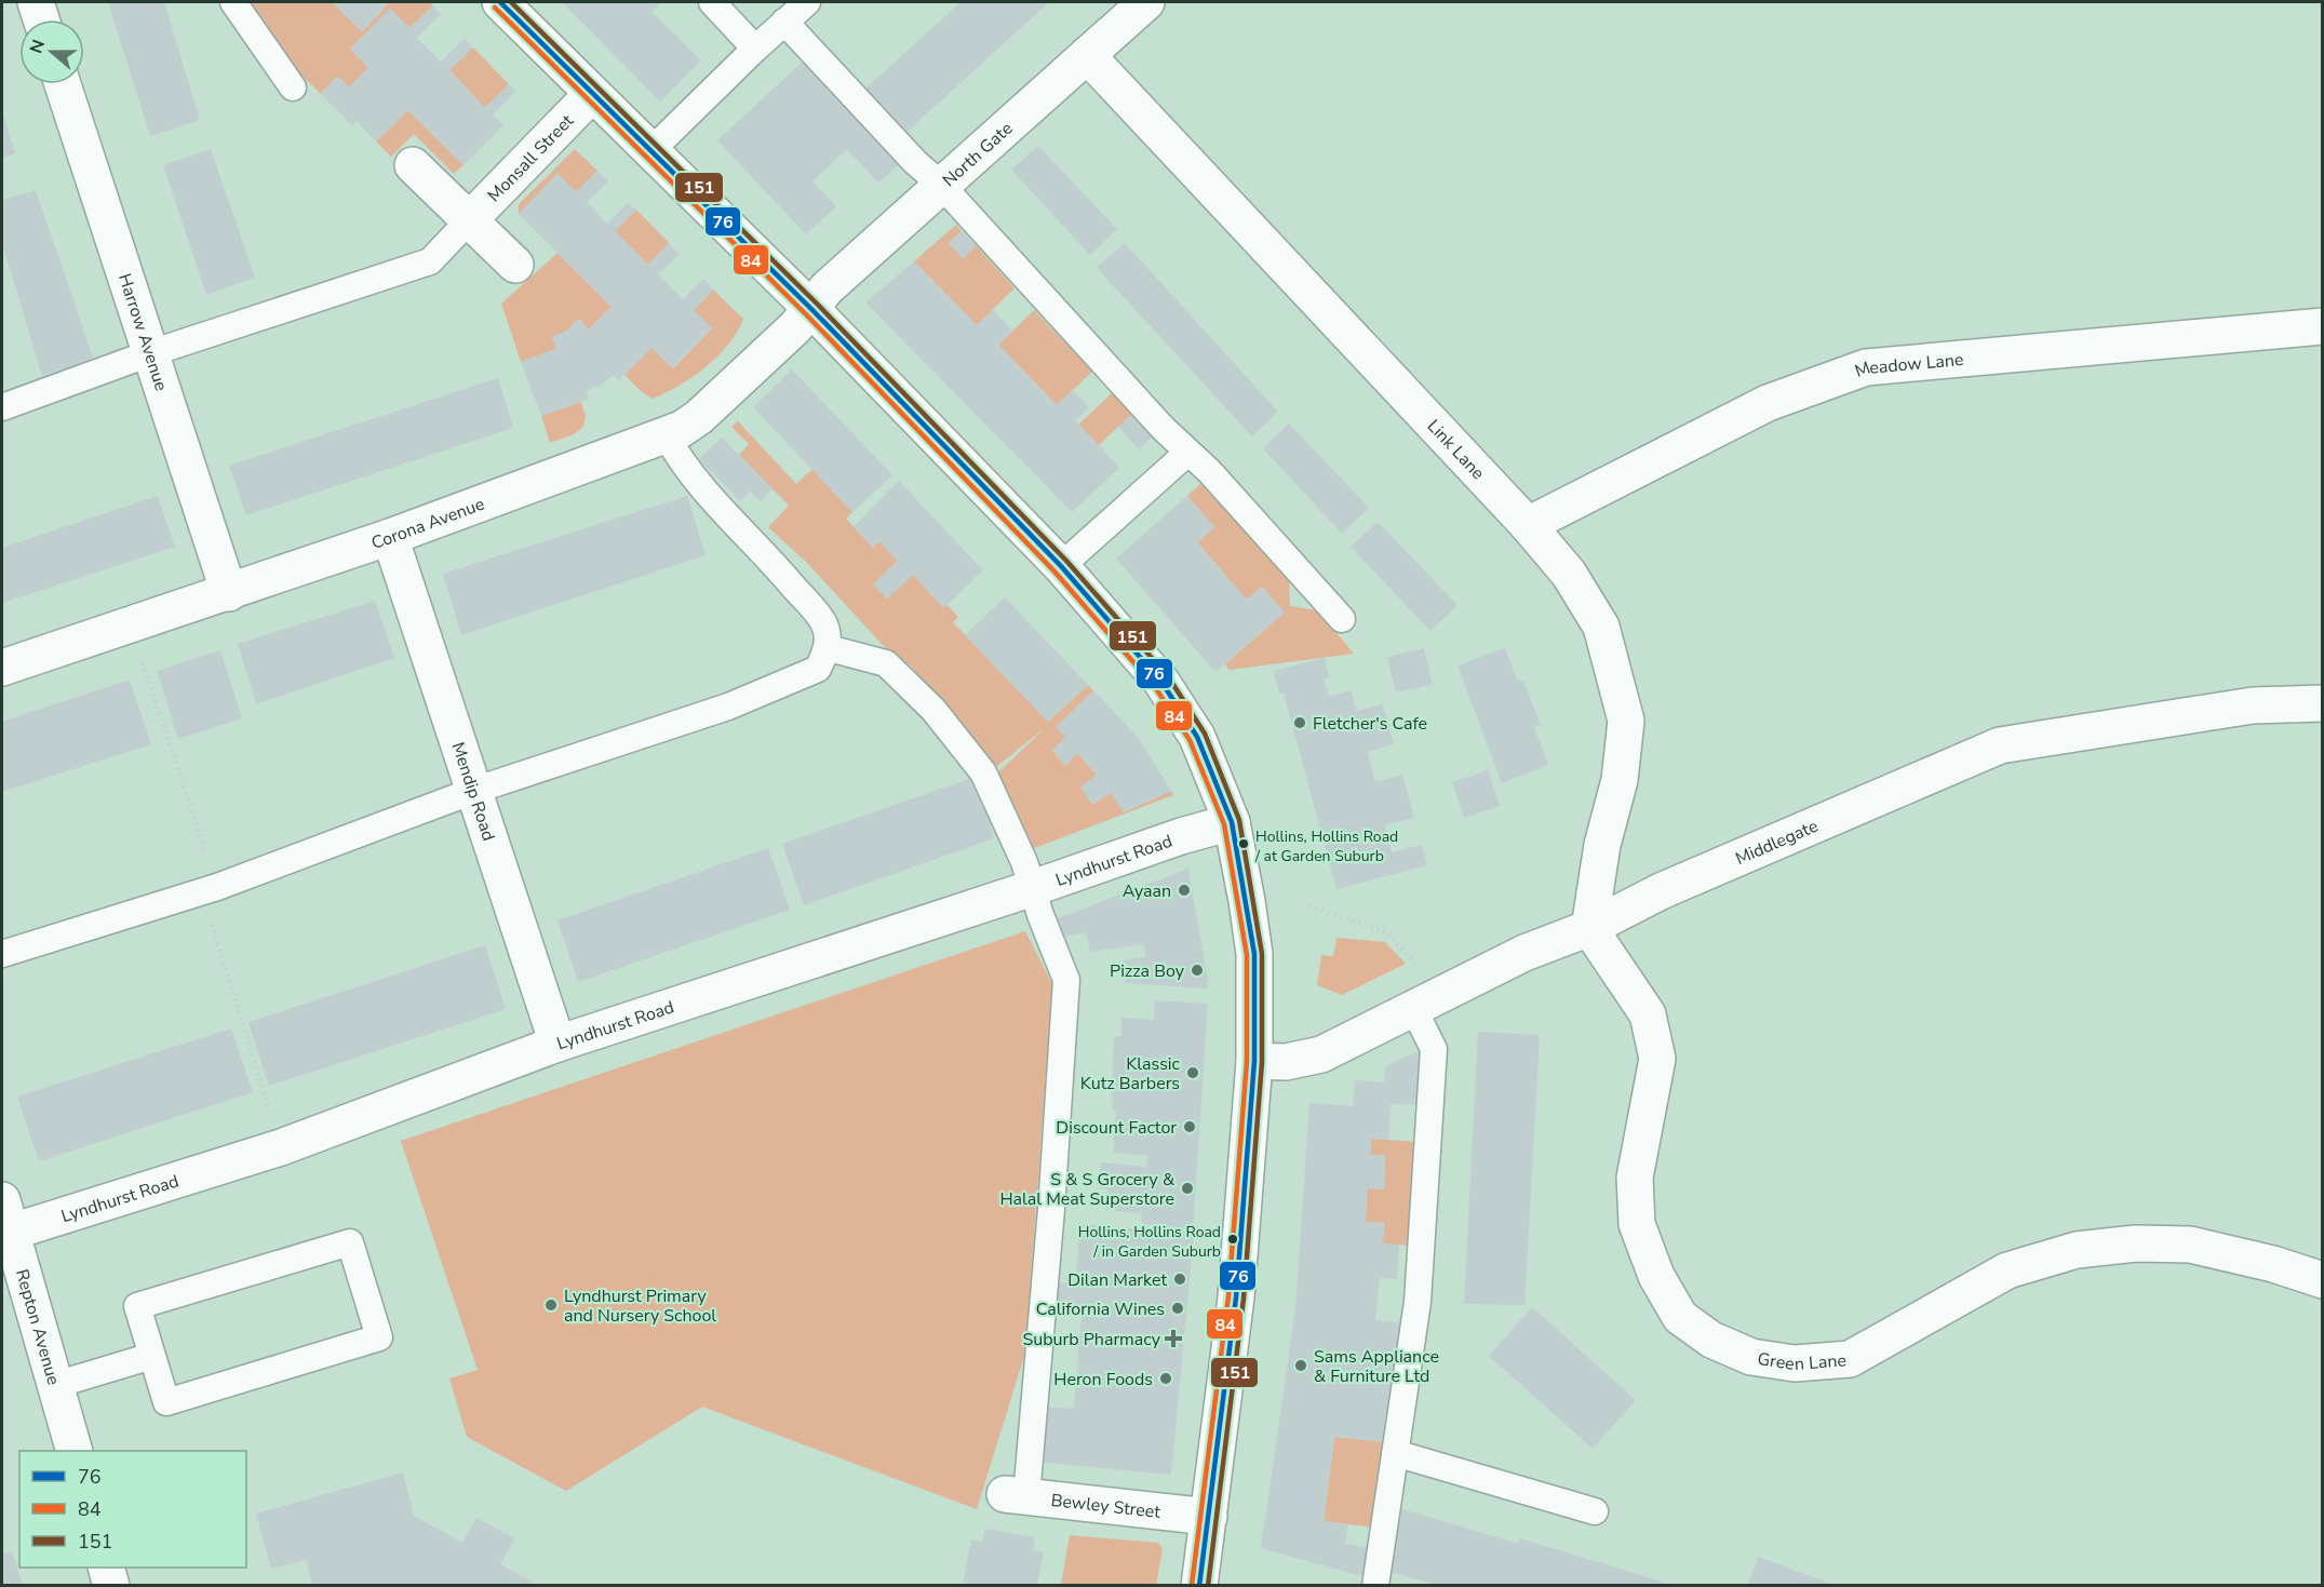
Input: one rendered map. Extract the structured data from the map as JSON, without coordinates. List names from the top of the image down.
{
  "streets": {
    "street": [
      "North Gate",
      "Monsall Street",
      "Harrow Avenue",
      "Meadow Lane",
      "Link Lane",
      "Corona Avenue",
      "Mendip Road",
      "Middlegate",
      "Lyndhurst Road",
      "Repton Avenue",
      "Green Lane",
      "Bewley Street"
    ]
  },
  "crossings": [
    ["North Gate", "Link Lane"],
    ["North Gate", "Corona Avenue"],
    ["Harrow Avenue", "Corona Avenue"],
    ["Meadow Lane", "Link Lane"],
    ["Link Lane", "Middlegate"],
    ["Link Lane", "Green Lane"],
    ["Corona Avenue", "Mendip Road"],
    ["Mendip Road", "Lyndhurst Road"],
    ["Middlegate", "Green Lane"],
    ["Lyndhurst Road", "Repton Avenue"]
  ],
  "places": {
    "other": [
      "Fletcher's Cafe",
      "Hollins, Hollins Road / at Garden Suburb",
      "Ayaan",
      "Pizza Boy",
      "Klassic Kutz Barbers",
      "Discount Factor",
      "S & S Grocery & Halal Meat Superstore",
      "Hollins, Hollins Road / in Garden Suburb",
      "Dilan Market",
      "Lyndhurst Primary and Nursery School",
      "California Wines",
      "Sams Appliance & Furniture Ltd",
      "Heron Foods"
    ],
    "health": ["Suburb Pharmacy"]
  },
  "lines": ["transit line 76", "transit line 151", "transit line 84"],
  "legend": ["76", "84", "151"],
  "north": "left"
}
